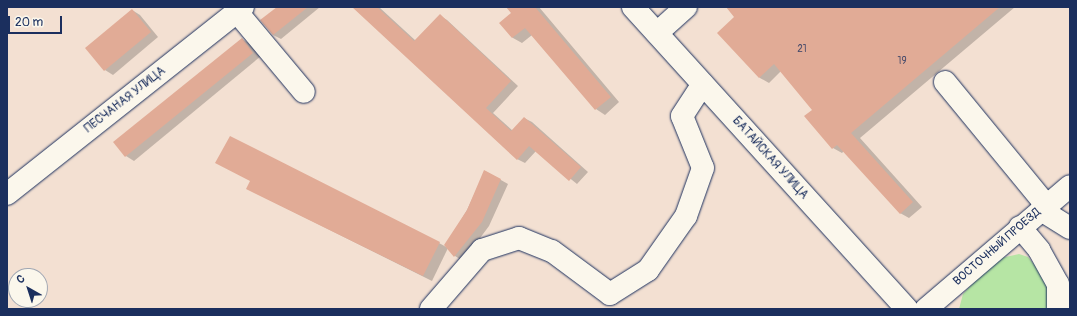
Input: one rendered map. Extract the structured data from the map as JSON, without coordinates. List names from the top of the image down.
{
  "streets": {
    "main road": ["ПЕСЧАНАЯ УЛИЦА", "БАТАЙСКАЯ УЛИЦА", "ВОСТОЧНЫЙ ПРОЕЗД"]
  },
  "house_numbers": ["21", "19"],
  "scale_bar": "20 m",
  "north": "top left"
}
